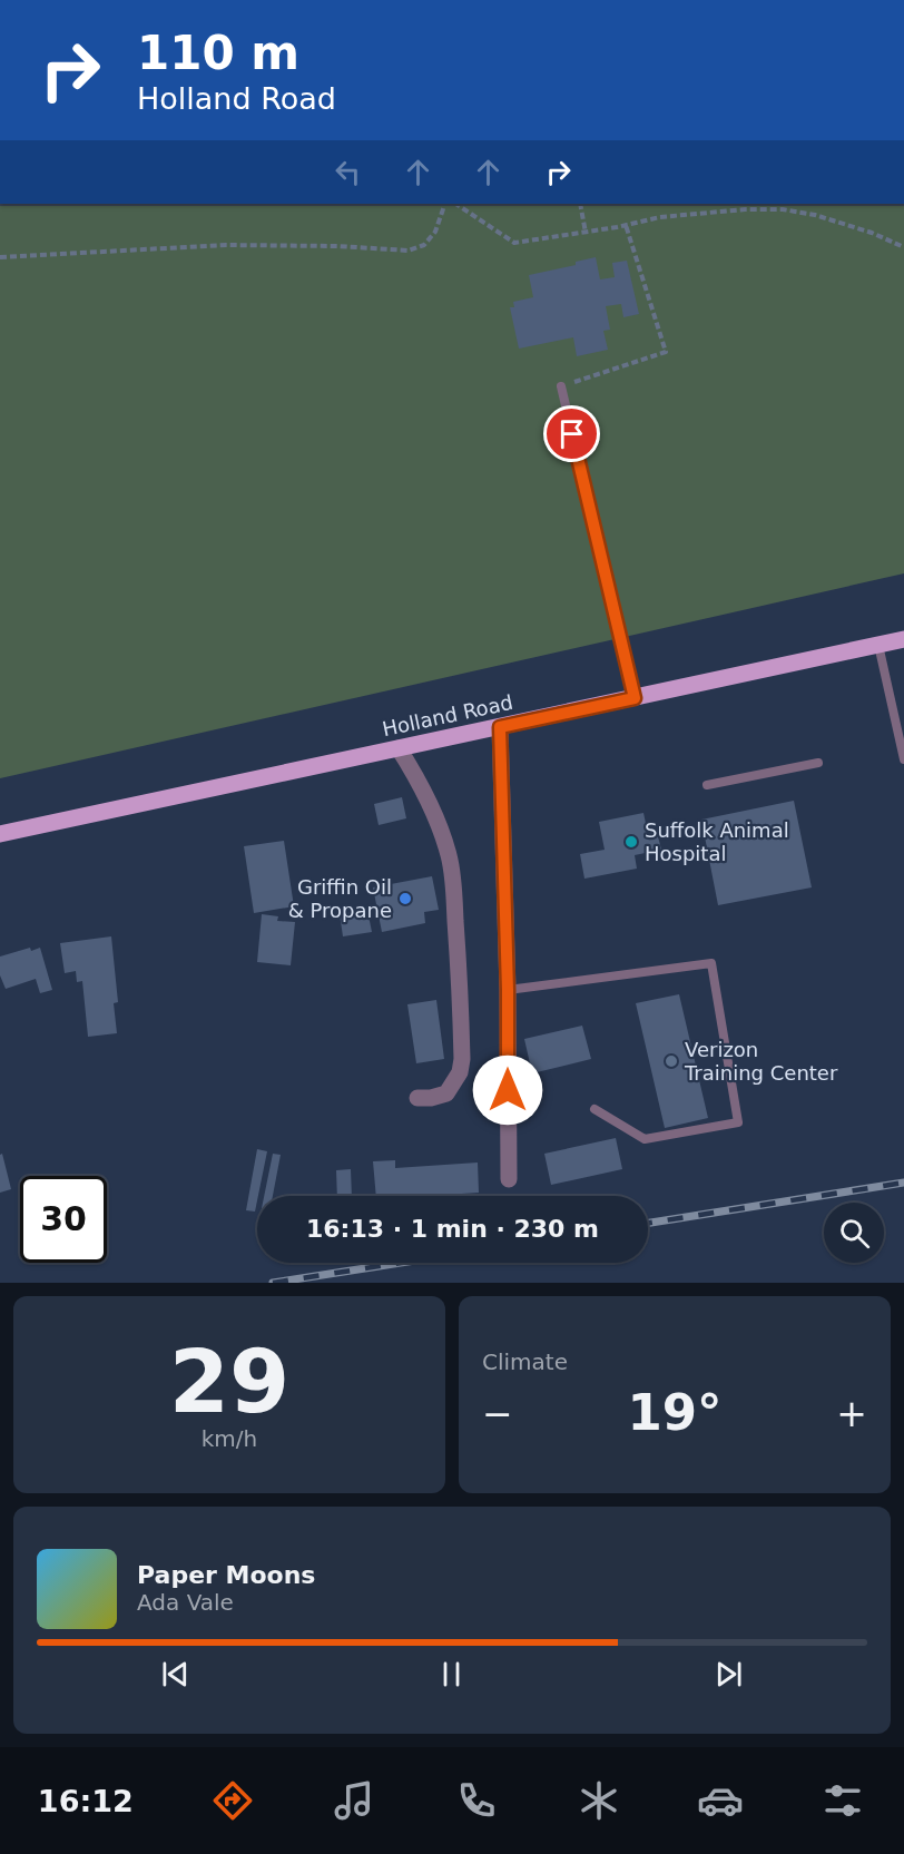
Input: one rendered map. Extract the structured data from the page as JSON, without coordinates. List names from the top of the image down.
{
  "streets": {
    "main road": ["Holland Road"]
  },
  "places": ["Suffolk Animal Hospital", "Griffin Oil & Propane", "Verizon Training Center"],
  "page": {
    "turn": ["110 m", "Holland Road"],
    "limit": "30",
    "trip": "16:13 · 1 min · 230 m",
    "tile": [
      ["29", "km/h"],
      "Climate"
    ],
    "heat": ["−", "19°", "+"],
    "song": ["Paper Moons", "Ada Vale"],
    "tabs": "16:12"
  }
}
